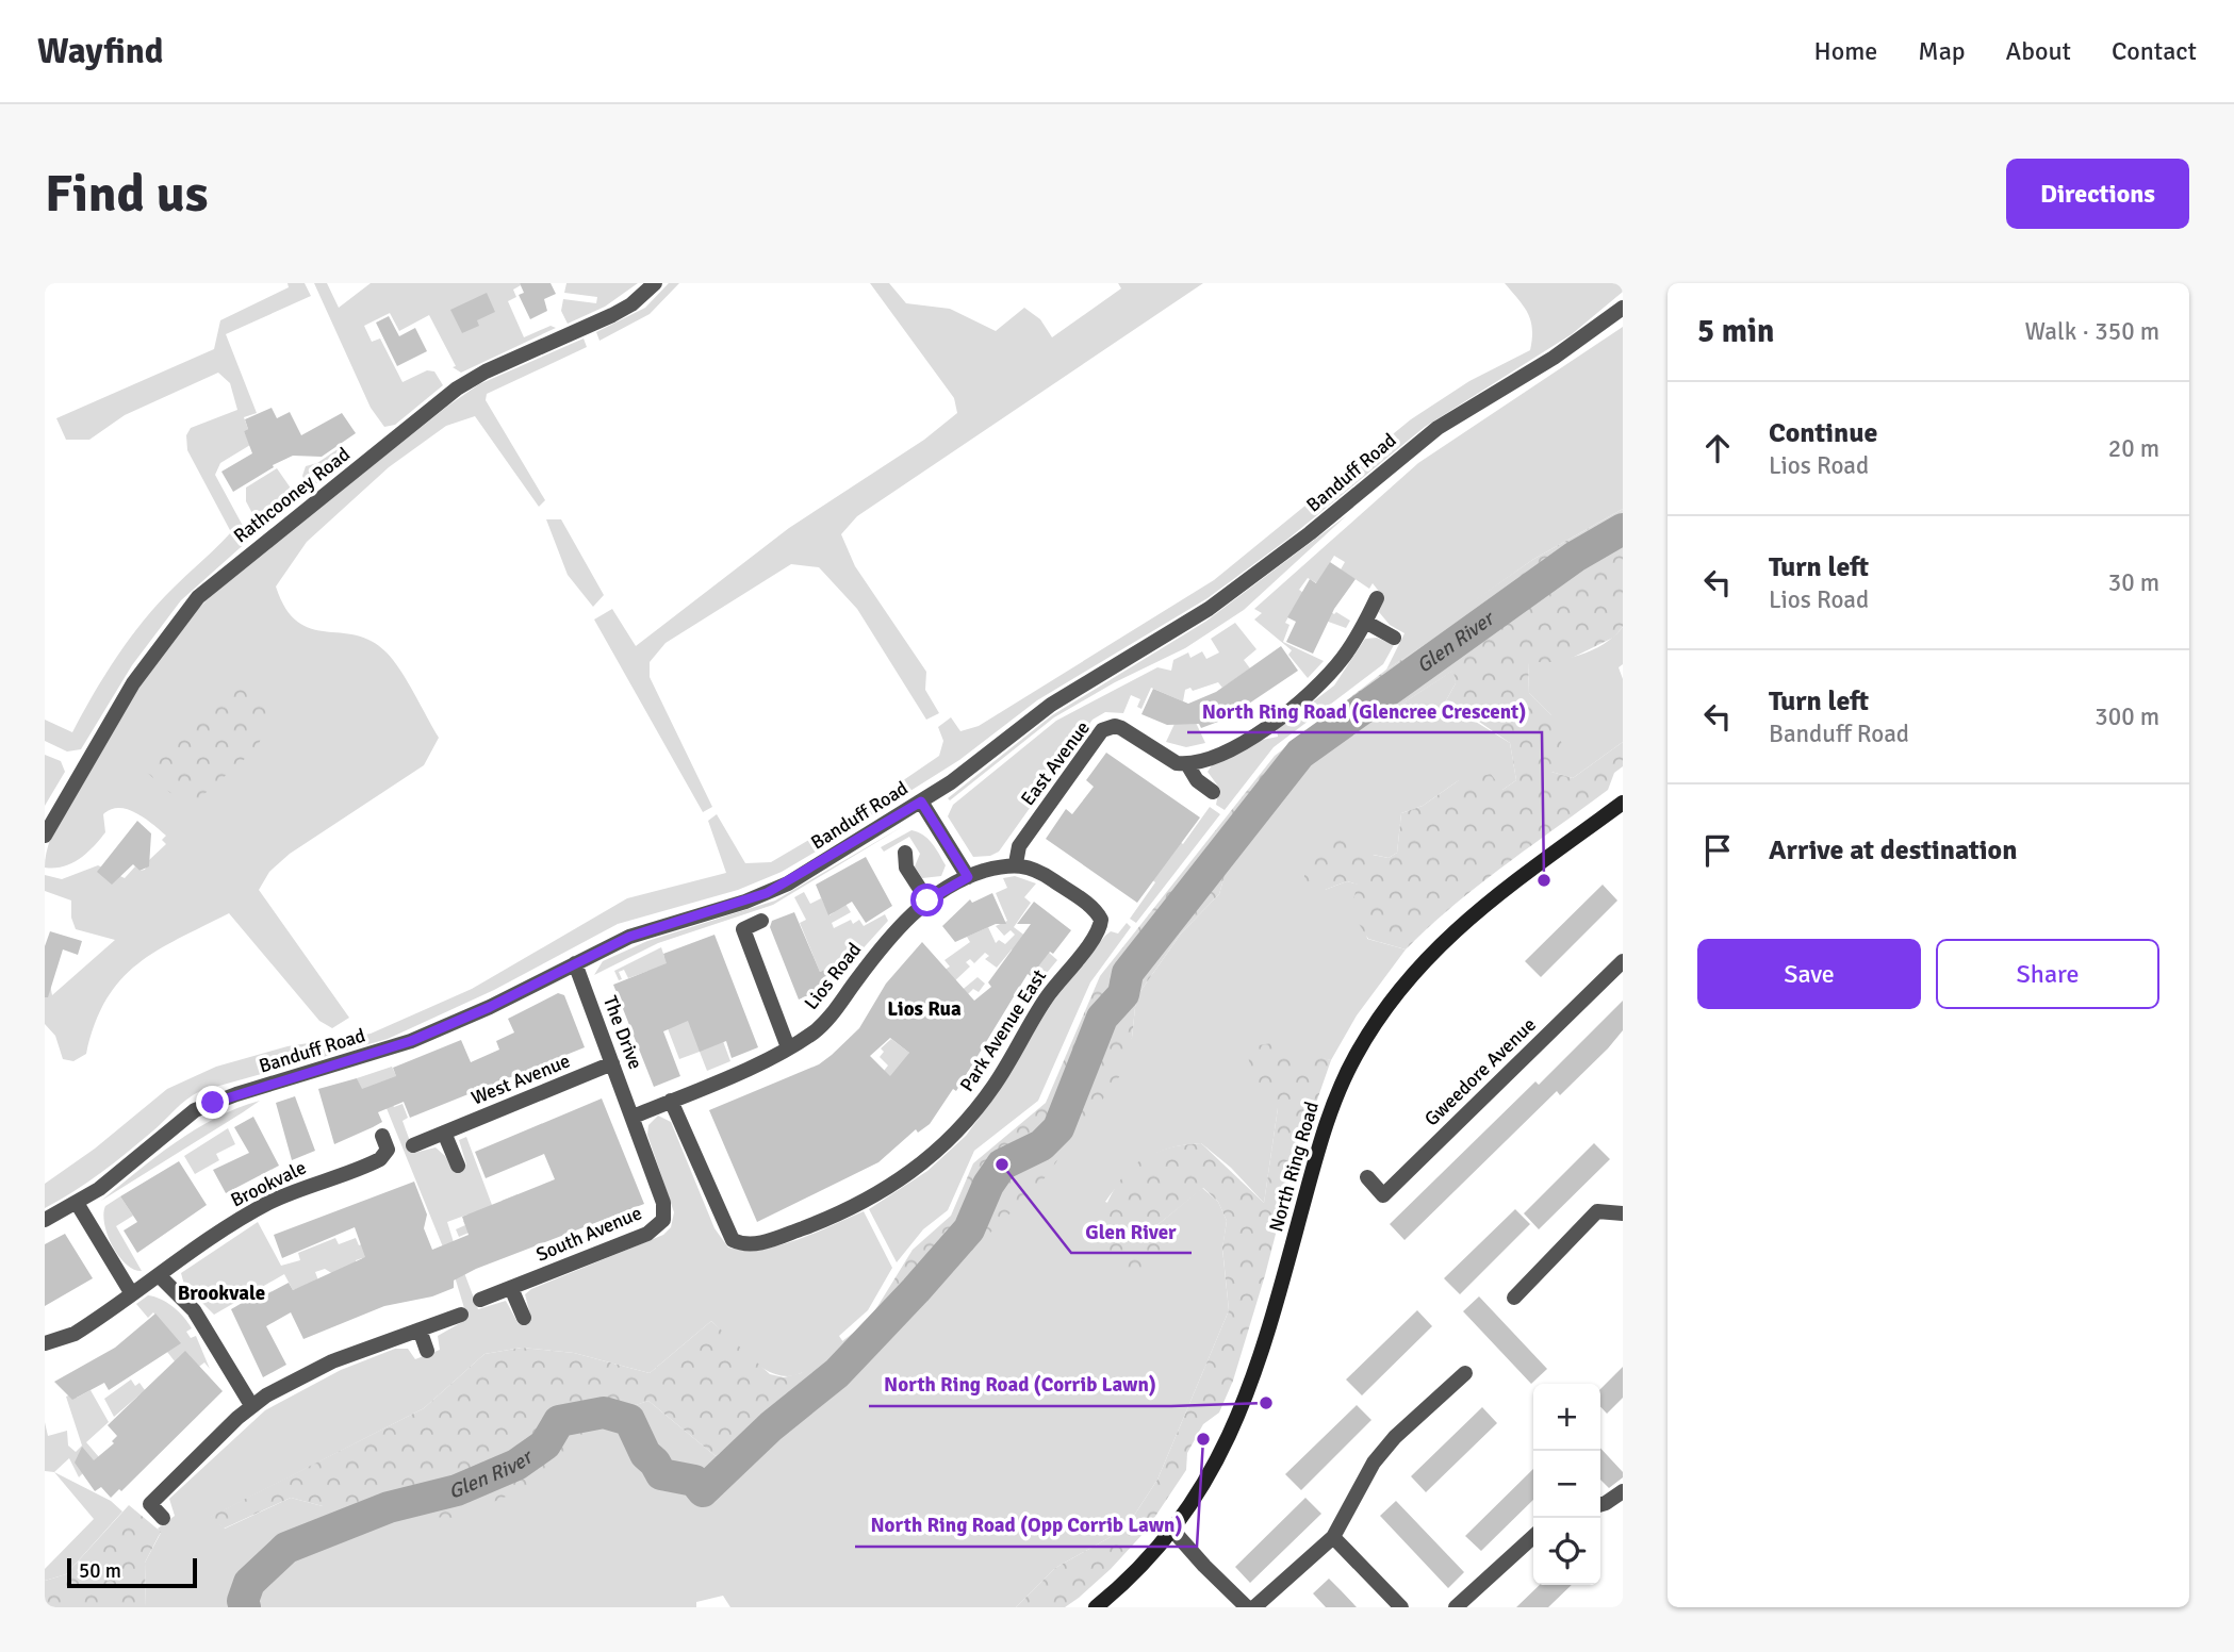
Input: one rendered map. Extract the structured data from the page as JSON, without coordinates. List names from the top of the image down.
{
  "streets": {
    "main road": ["North Ring Road"],
    "street": [
      "Banduff Road",
      "Rathcooney Road",
      "East Avenue",
      "Lios Road",
      "Park Avenue East",
      "The Drive",
      "Gweedore Avenue",
      "West Avenue",
      "Brookvale",
      "South Avenue"
    ]
  },
  "crossings": [
    ["Banduff Road", "The Drive"],
    ["East Avenue", "Lios Road"],
    ["East Avenue", "Park Avenue East"],
    ["Lios Road", "Park Avenue East"],
    ["Lios Road", "The Drive"],
    ["Lios Road", "South Avenue"],
    ["The Drive", "West Avenue"],
    ["The Drive", "South Avenue"]
  ],
  "districts": ["Lios Rua", "Brookvale"],
  "water": ["Glen River"],
  "places": [
    "North Ring Road (Glencree Crescent)",
    "Glen River",
    "North Ring Road (Corrib Lawn)",
    "North Ring Road (Opp Corrib Lawn)"
  ],
  "scale_bar": "50 m",
  "page": {
    "header": "Wayfind",
    "nav": [
      "Home",
      "Map",
      "About",
      "Contact"
    ],
    "buttons": [
      "Directions",
      ["Save", "Share"]
    ],
    "title": "Find us",
    "heading": ["5 min", "Walk · 350 m"],
    "list": [
      ["Continue", "Lios Road", "20 m"],
      ["Turn left", "Lios Road", "30 m"],
      ["Turn left", "Banduff Road", "300 m"],
      "Arrive at destination"
    ],
    "map_buttons": ["+", "−"],
    "scale": "50 m"
  }
}
